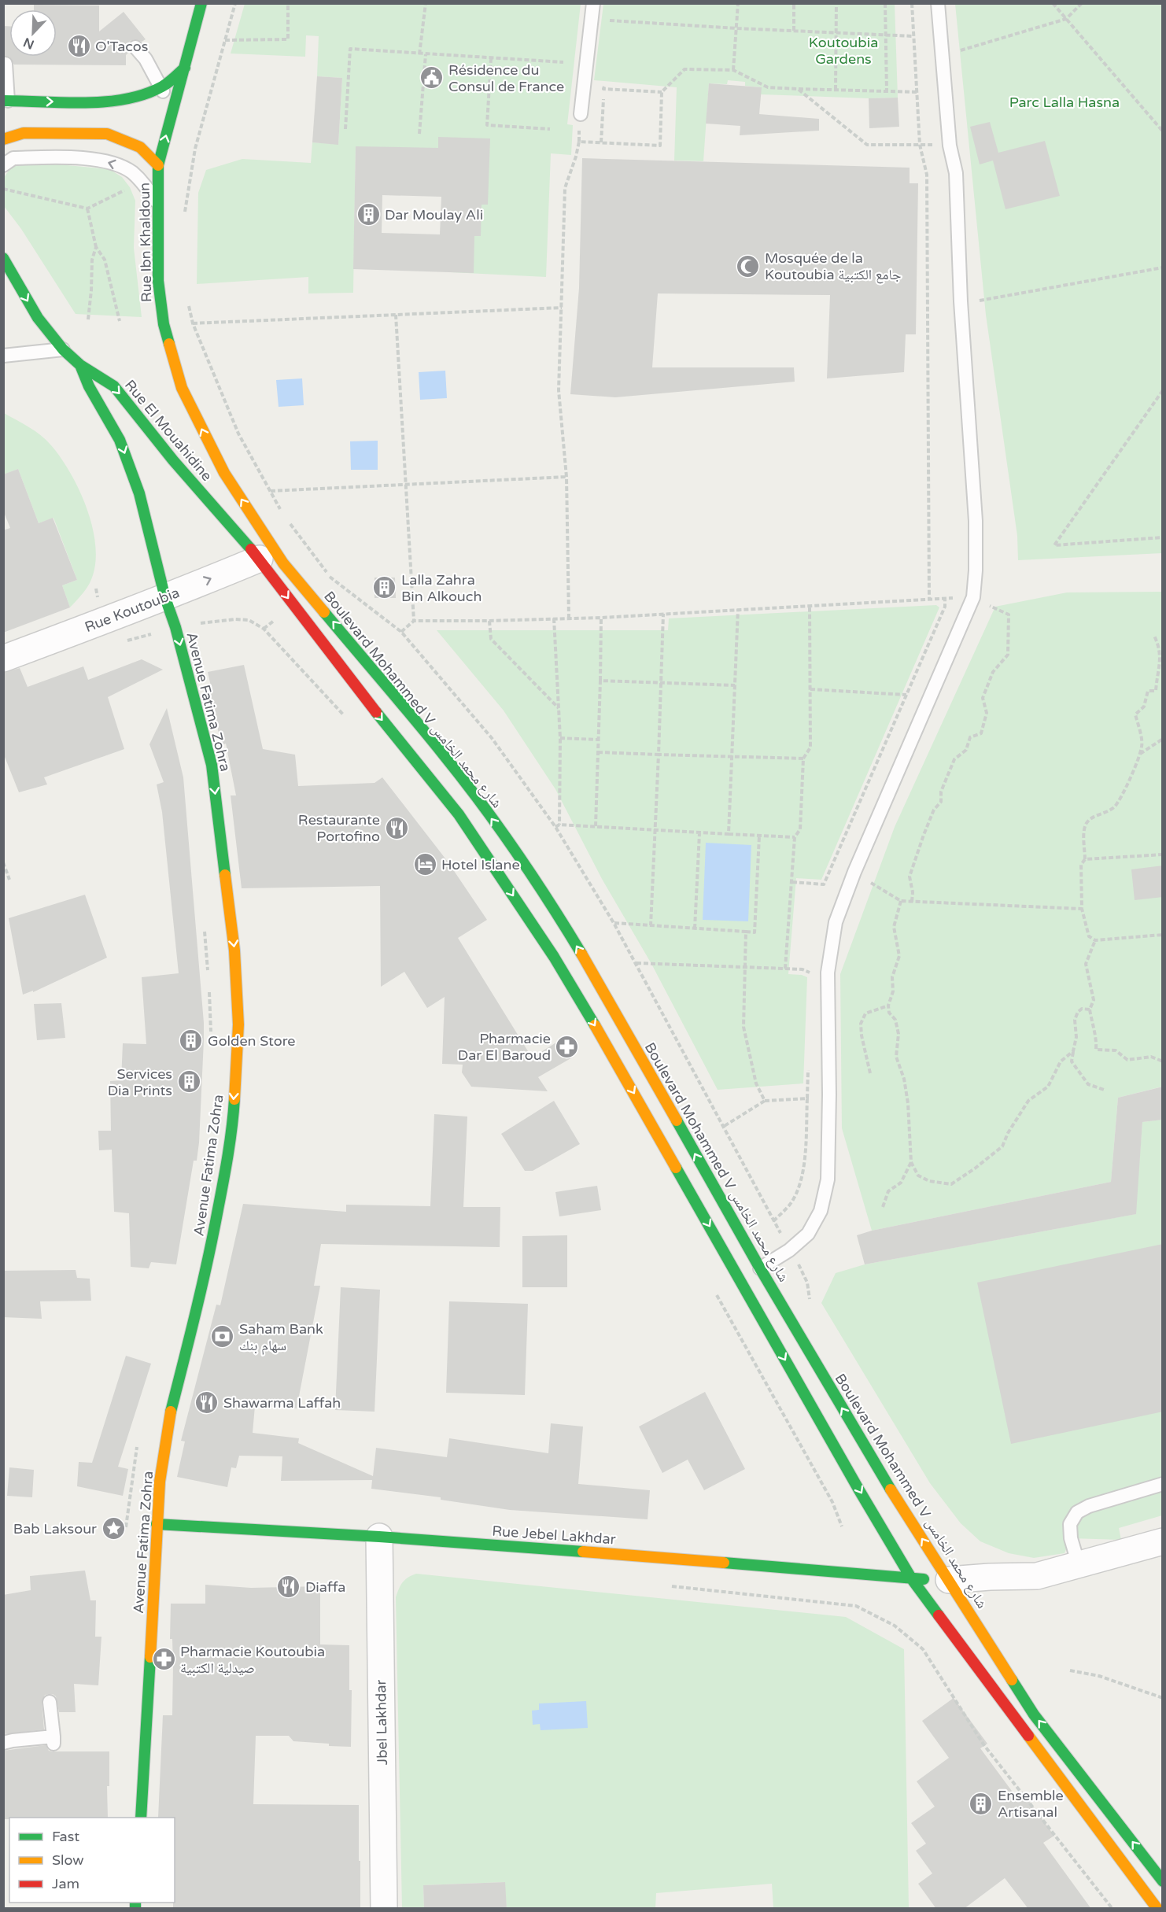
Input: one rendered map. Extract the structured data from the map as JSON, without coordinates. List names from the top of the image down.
{
  "streets": {
    "main road": [
      "Rue Ibn Khaldoun",
      "Rue El Mouahidine",
      "Boulevard Mohammed V شارع محمد الخامس",
      "Avenue Fatima Zohra",
      "Rue Jebel Lakhdar"
    ],
    "street": ["Rue Koutoubia", "Jbel Lakhdar"]
  },
  "crossings": [
    ["Rue Ibn Khaldoun", "Boulevard Mohammed V شارع محمد الخامس"],
    ["Rue El Mouahidine", "Rue Koutoubia"],
    ["Rue El Mouahidine", "Avenue Fatima Zohra"],
    ["Rue Koutoubia", "Avenue Fatima Zohra"],
    ["Boulevard Mohammed V شارع محمد الخامس", "Rue Jebel Lakhdar"],
    ["Avenue Fatima Zohra", "Rue Jebel Lakhdar"],
    ["Rue Jebel Lakhdar", "Jbel Lakhdar"]
  ],
  "one_way": [
    "Rue Ibn Khaldoun",
    "Rue El Mouahidine",
    "Rue Koutoubia",
    "Avenue Fatima Zohra"
  ],
  "parks": ["Koutoubia Gardens", "Parc Lalla Hasna"],
  "places": {
    "restaurant": [
      "O'Tacos",
      "Restaurante Portofino",
      "Shawarma Laffah",
      "Diaffa"
    ],
    "public building": ["Résidence du Consul de France"],
    "building": [
      "Dar Moulay Ali",
      "Lalla Zahra Bin Alkouch",
      "Golden Store",
      "Services Dia Prints",
      "Ensemble Artisanal"
    ],
    "mosque": ["Mosquée de la Koutoubia جامع الكتبية"],
    "hotel": ["Hotel Islane"],
    "pharmacy": ["Pharmacie Dar El Baroud", "Pharmacie Koutoubia صيدلية الكتبية"],
    "bank": ["Saham Bank سهام بنك"],
    "place": ["Bab Laksour"]
  },
  "legend": ["Fast", "Slow", "Jam"],
  "north": "bottom left"
}
